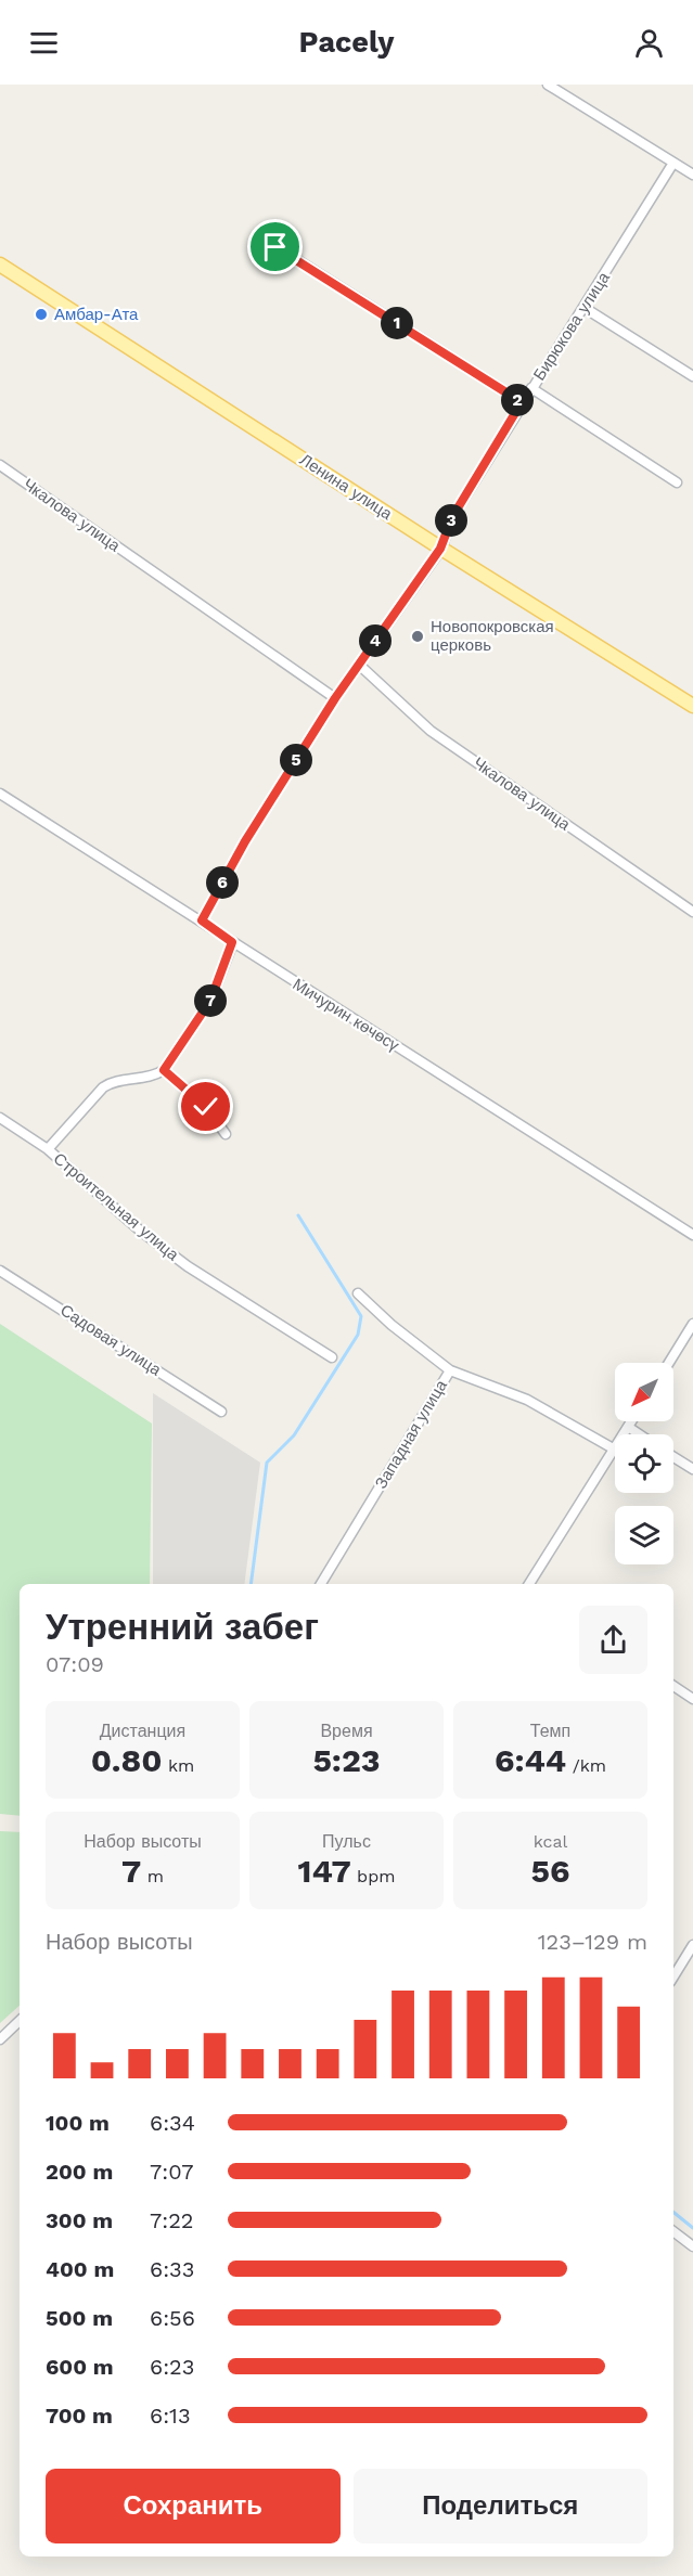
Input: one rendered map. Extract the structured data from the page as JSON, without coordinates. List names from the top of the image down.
{
  "streets": {
    "main road": ["Ленина улица"],
    "street": [
      "Бирюкова улица",
      "Чкалова улица",
      "Мичурин көчөсү",
      "Строительная улица",
      "Садовая улица",
      "Западная улица"
    ]
  },
  "crossings": [
    ["Бирюкова улица", "Ленина улица"],
    ["Бирюкова улица", "Чкалова улица"],
    ["Бирюкова улица", "Мичурин көчөсү"]
  ],
  "places": ["Амбар-Ата", "Новопокровская церковь"],
  "north": "bottom left",
  "page": {
    "header": "Pacely",
    "pins": [
      "1",
      "2",
      "3",
      "4",
      "5",
      "6",
      "7"
    ],
    "heading": ["Утренний забег", "07:09"],
    "stats": [
      ["Дистанция", "0.80 km"],
      ["Время", "5:23"],
      ["Темп", "6:44 /km"],
      ["Набор высоты", "7 m"],
      ["Пульс", "147 bpm"],
      ["kcal", "56"]
    ],
    "chart": ["Набор высоты", "123–129 m"],
    "list": [
      {
        "name": "100 m",
        "note": "6:34"
      },
      {
        "name": "200 m",
        "note": "7:07"
      },
      {
        "name": "300 m",
        "note": "7:22"
      },
      {
        "name": "400 m",
        "note": "6:33"
      },
      {
        "name": "500 m",
        "note": "6:56"
      },
      {
        "name": "600 m",
        "note": "6:23"
      },
      {
        "name": "700 m",
        "note": "6:13"
      }
    ],
    "buttons": ["Сохранить", "Поделиться"]
  }
}
